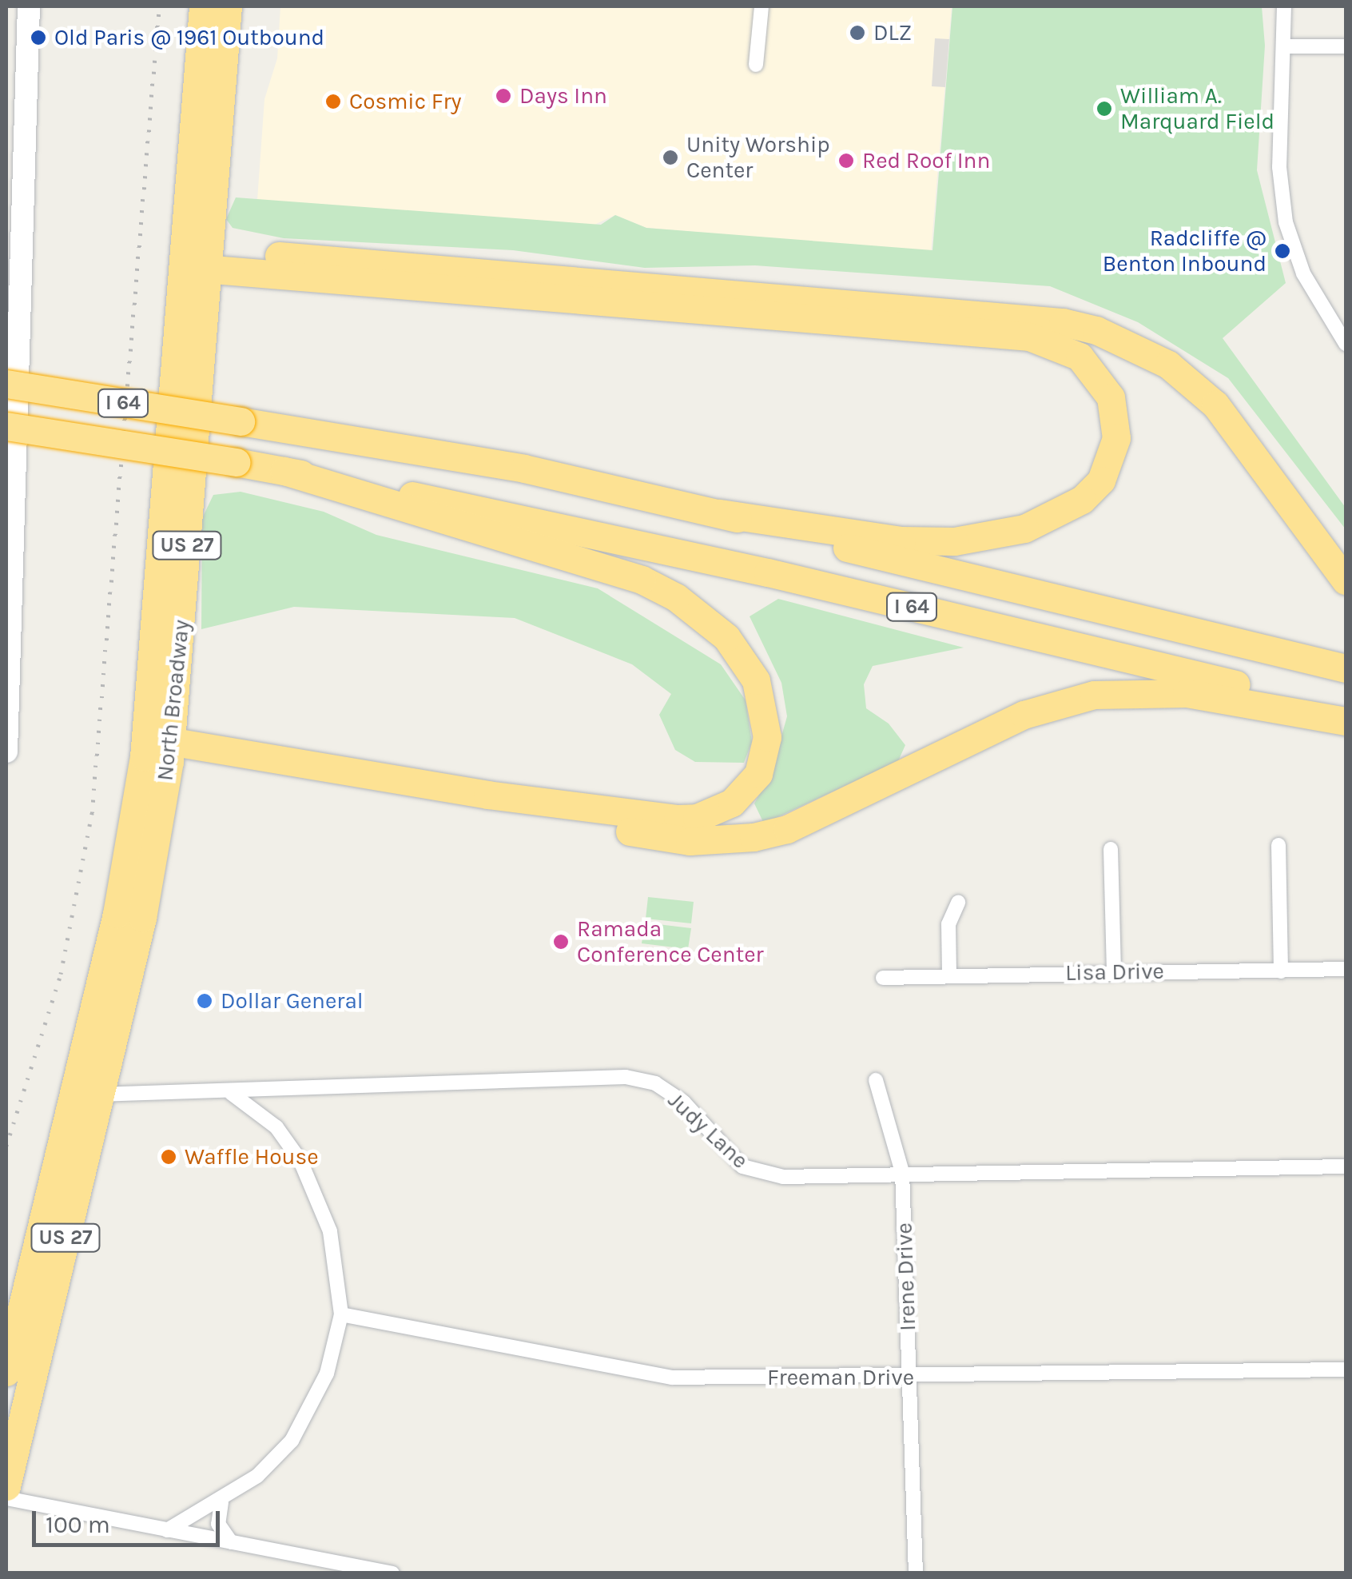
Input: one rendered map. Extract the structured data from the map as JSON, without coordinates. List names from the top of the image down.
{
  "streets": {
    "highway": ["I 64", "US 27", "North Broadway"],
    "street": [
      "Lisa Drive",
      "Judy Lane",
      "Irene Drive",
      "Freeman Drive"
    ]
  },
  "crossings": [
    ["US 27", "North Broadway"],
    ["North Broadway", "Judy Lane"],
    ["Judy Lane", "Irene Drive"],
    ["Irene Drive", "Freeman Drive"]
  ],
  "places": [
    "DLZ",
    "Old Paris @ 1961 Outbound",
    "Days Inn",
    "Cosmic Fry",
    "William A. Marquard Field",
    "Unity Worship Center",
    "Red Roof Inn",
    "Radcliffe @ Benton Inbound",
    "Ramada Conference Center",
    "Dollar General",
    "Waffle House"
  ],
  "scale_bar": "100 m"
}
